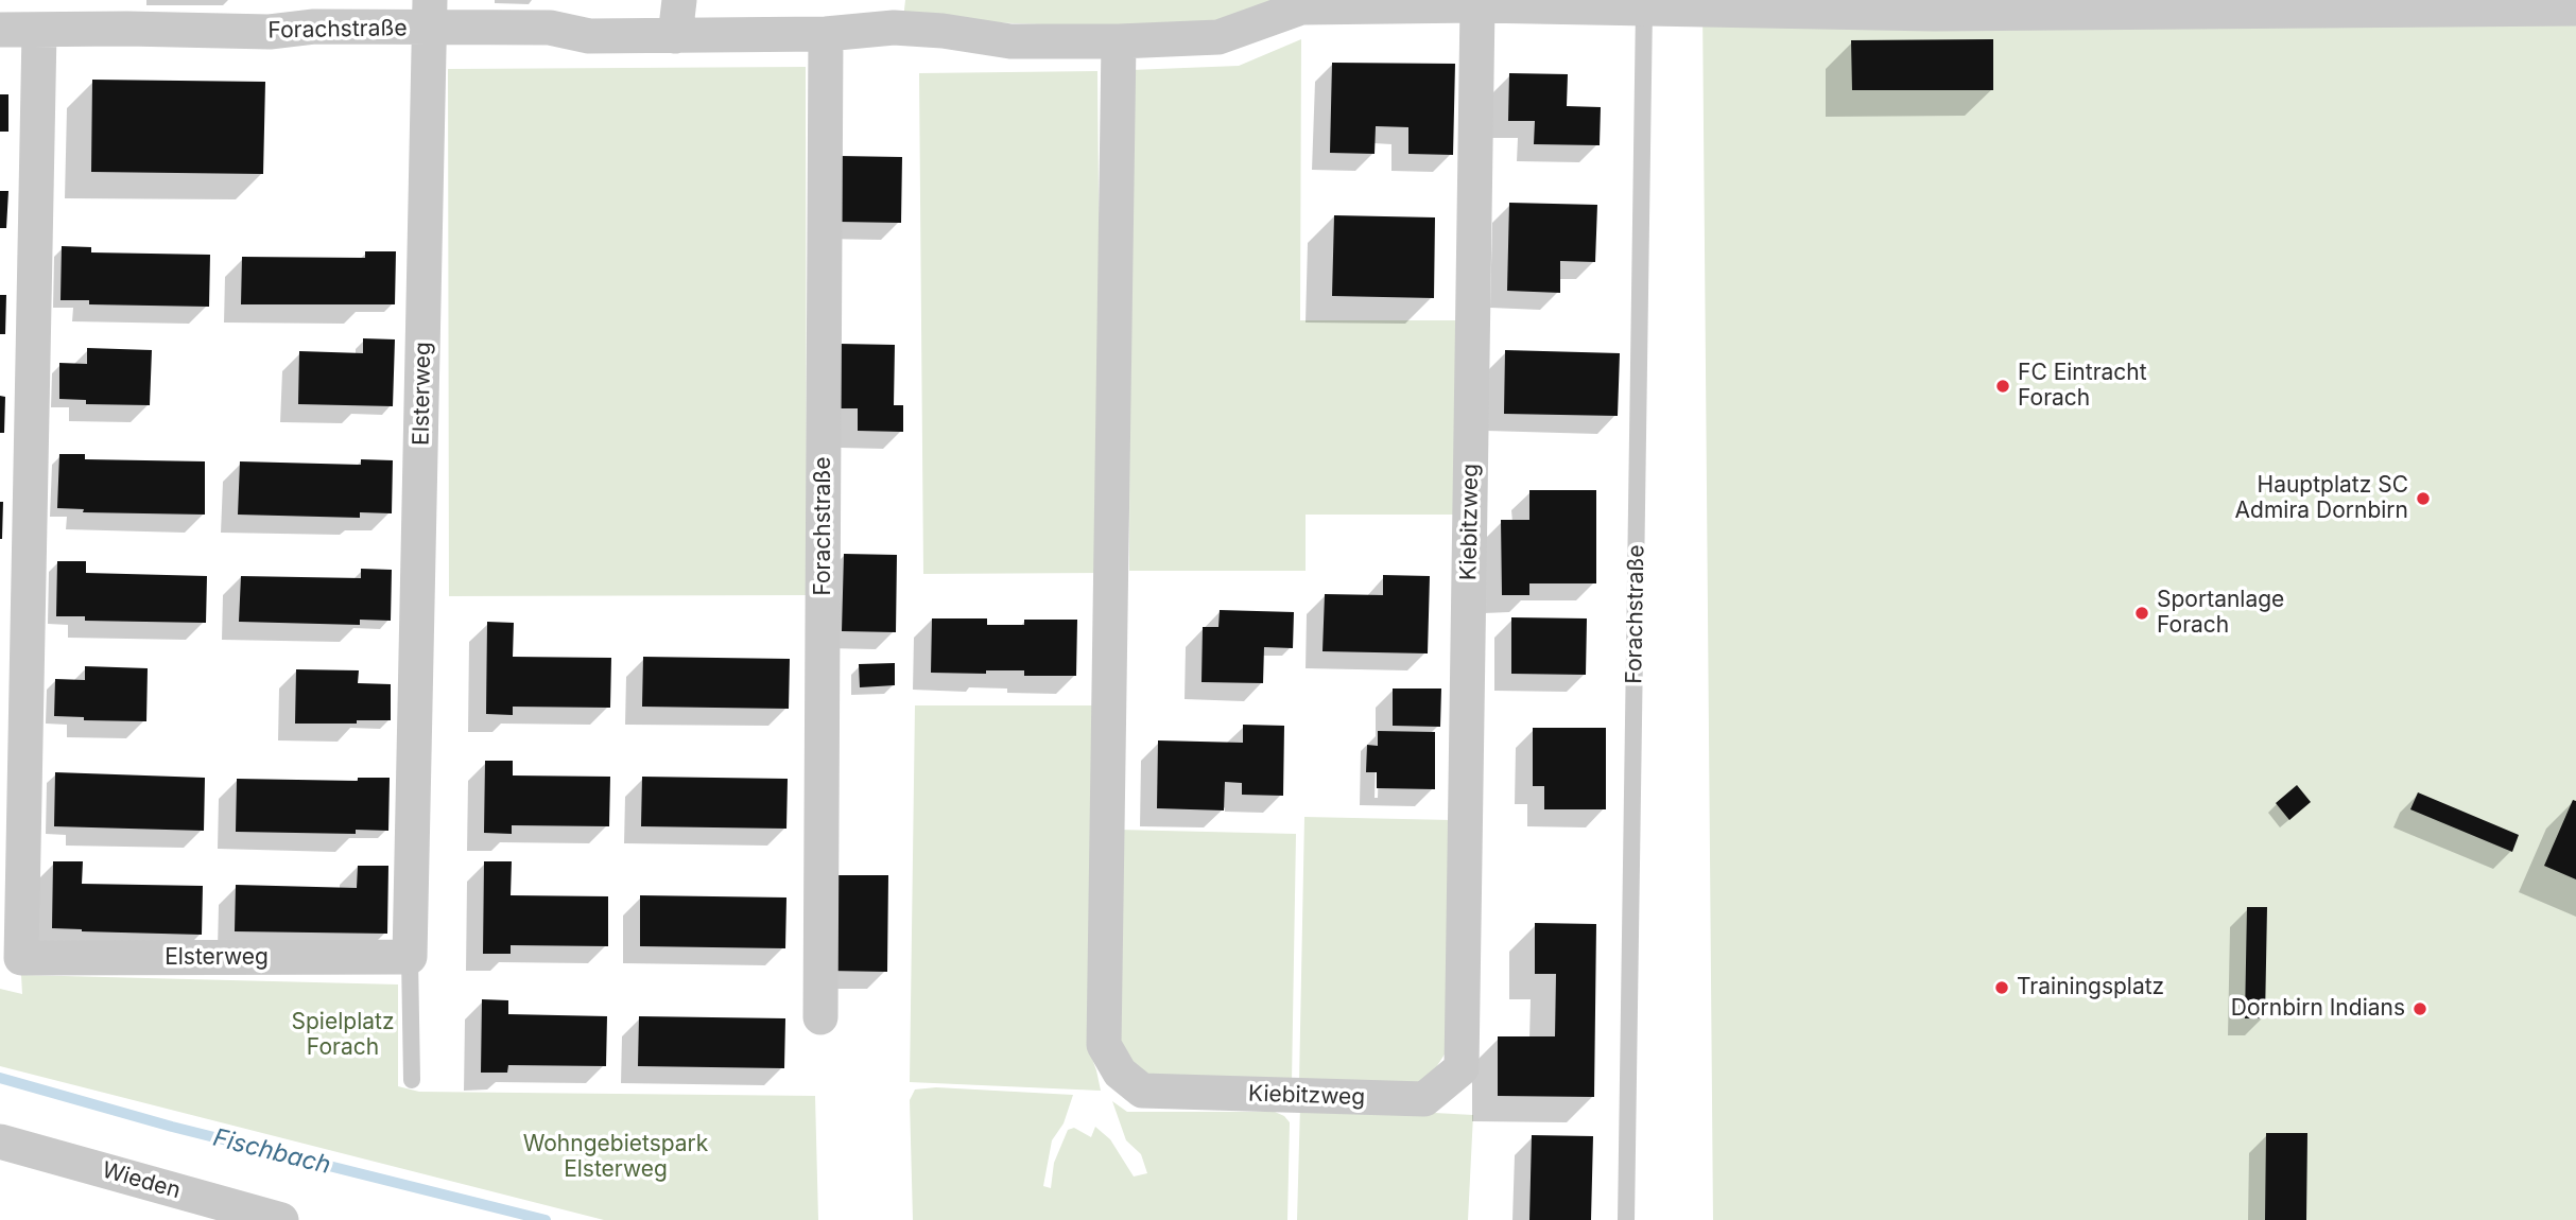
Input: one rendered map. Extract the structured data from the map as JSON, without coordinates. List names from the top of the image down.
{
  "streets": {
    "street": [
      "Forachstraße",
      "Elsterweg",
      "Kiebitzweg",
      "Wieden"
    ]
  },
  "crossings": [
    ["Forachstraße", "Elsterweg"],
    ["Forachstraße", "Kiebitzweg"]
  ],
  "water": ["Fischbach"],
  "parks": ["Spielplatz Forach", "Wohngebietspark Elsterweg"],
  "places": [
    "FC Eintracht Forach",
    "Hauptplatz SC Admira Dornbirn",
    "Sportanlage Forach",
    "Trainingsplatz",
    "Dornbirn Indians"
  ]
}
